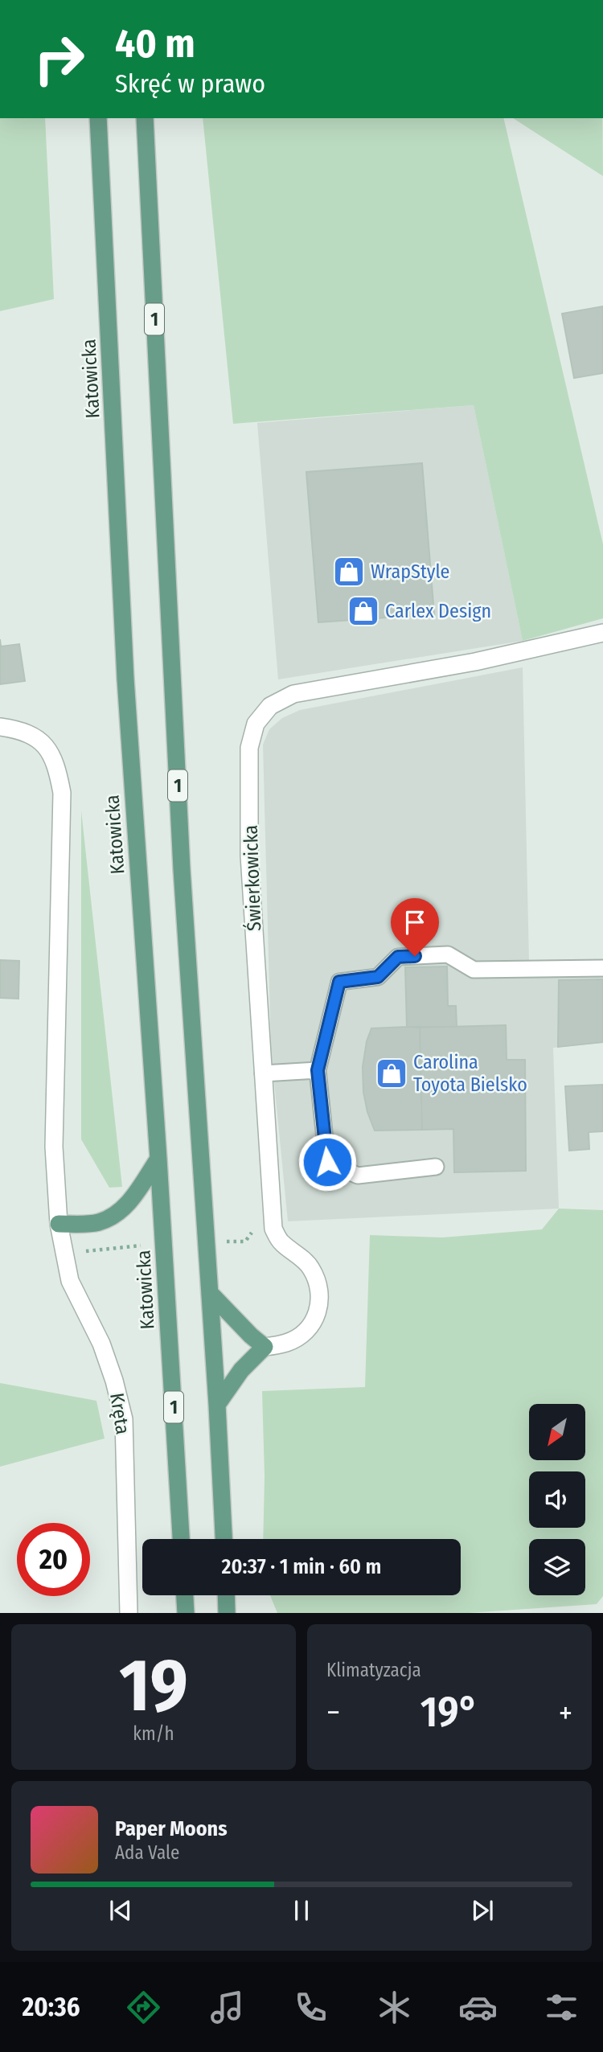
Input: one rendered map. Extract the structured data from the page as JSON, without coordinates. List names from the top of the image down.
{
  "streets": {
    "main road": ["1", "Katowicka"],
    "street": ["Świerkowicka", "Kręta"]
  },
  "places": {
    "shop": ["WrapStyle", "Carlex Design", "Carolina Toyota Bielsko"]
  },
  "north": "bottom left",
  "page": {
    "turn": ["40 m", "Skręć w prawo"],
    "limit": "20",
    "trip": "20:37 · 1 min · 60 m",
    "tile": [
      ["19", "km/h"],
      "Klimatyzacja"
    ],
    "heat": ["−", "19°", "+"],
    "song": ["Paper Moons", "Ada Vale"],
    "tabs": "20:36"
  }
}
